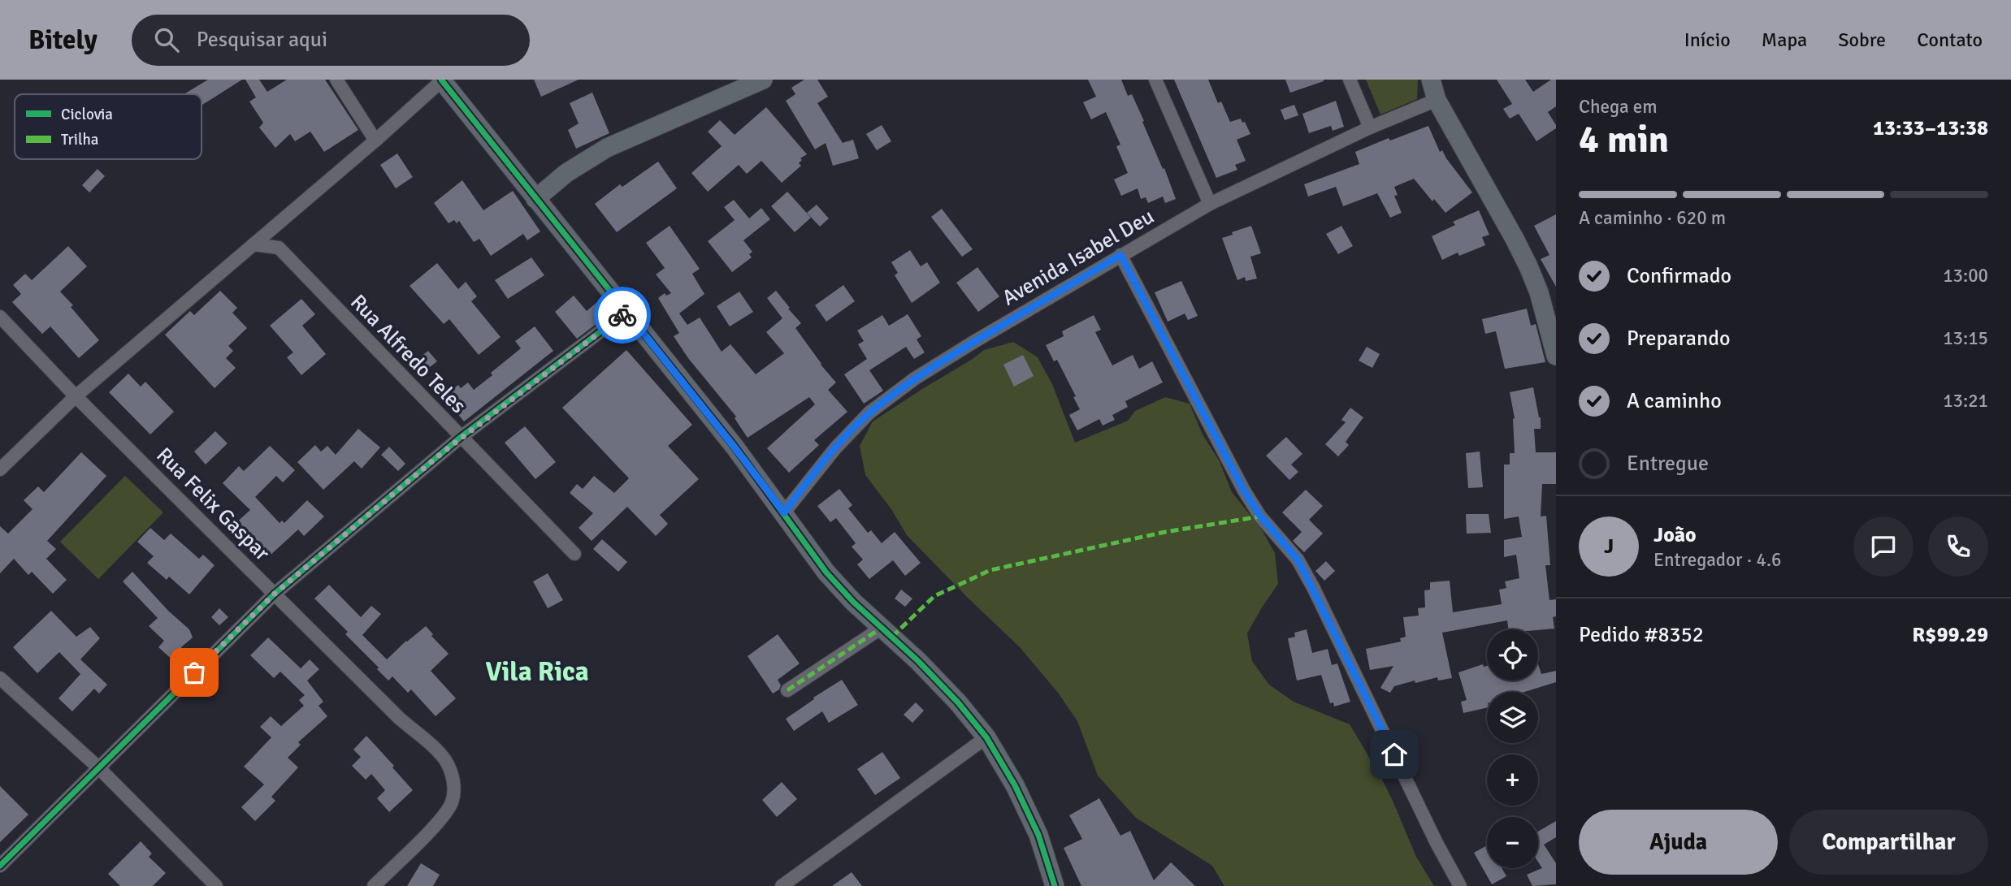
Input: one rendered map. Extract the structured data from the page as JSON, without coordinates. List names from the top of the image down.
{
  "streets": {
    "street": ["Avenida Isabel Deu", "Rua Alfredo Teles", "Rua Felix Gaspar"]
  },
  "districts": ["Vila Rica"],
  "legend": ["Ciclovia", "Trilha"],
  "page": {
    "header": "Bitely",
    "search": "Pesquisar aqui",
    "nav": [
      "Início",
      "Mapa",
      "Sobre",
      "Contato"
    ],
    "heading": ["4 min", "Chega em", "13:33–13:38"],
    "panel": [
      "João",
      "Entregador · 4.6",
      "Pedido #8352",
      "R$99.29"
    ],
    "bar": "A caminho · 620 m",
    "list": [
      ["Confirmado", "13:00"],
      ["Preparando", "13:15"],
      ["A caminho", "13:21"],
      "Entregue"
    ],
    "round": "J",
    "map_buttons": ["+", "−"],
    "buttons": ["Ajuda", "Compartilhar"]
  }
}
